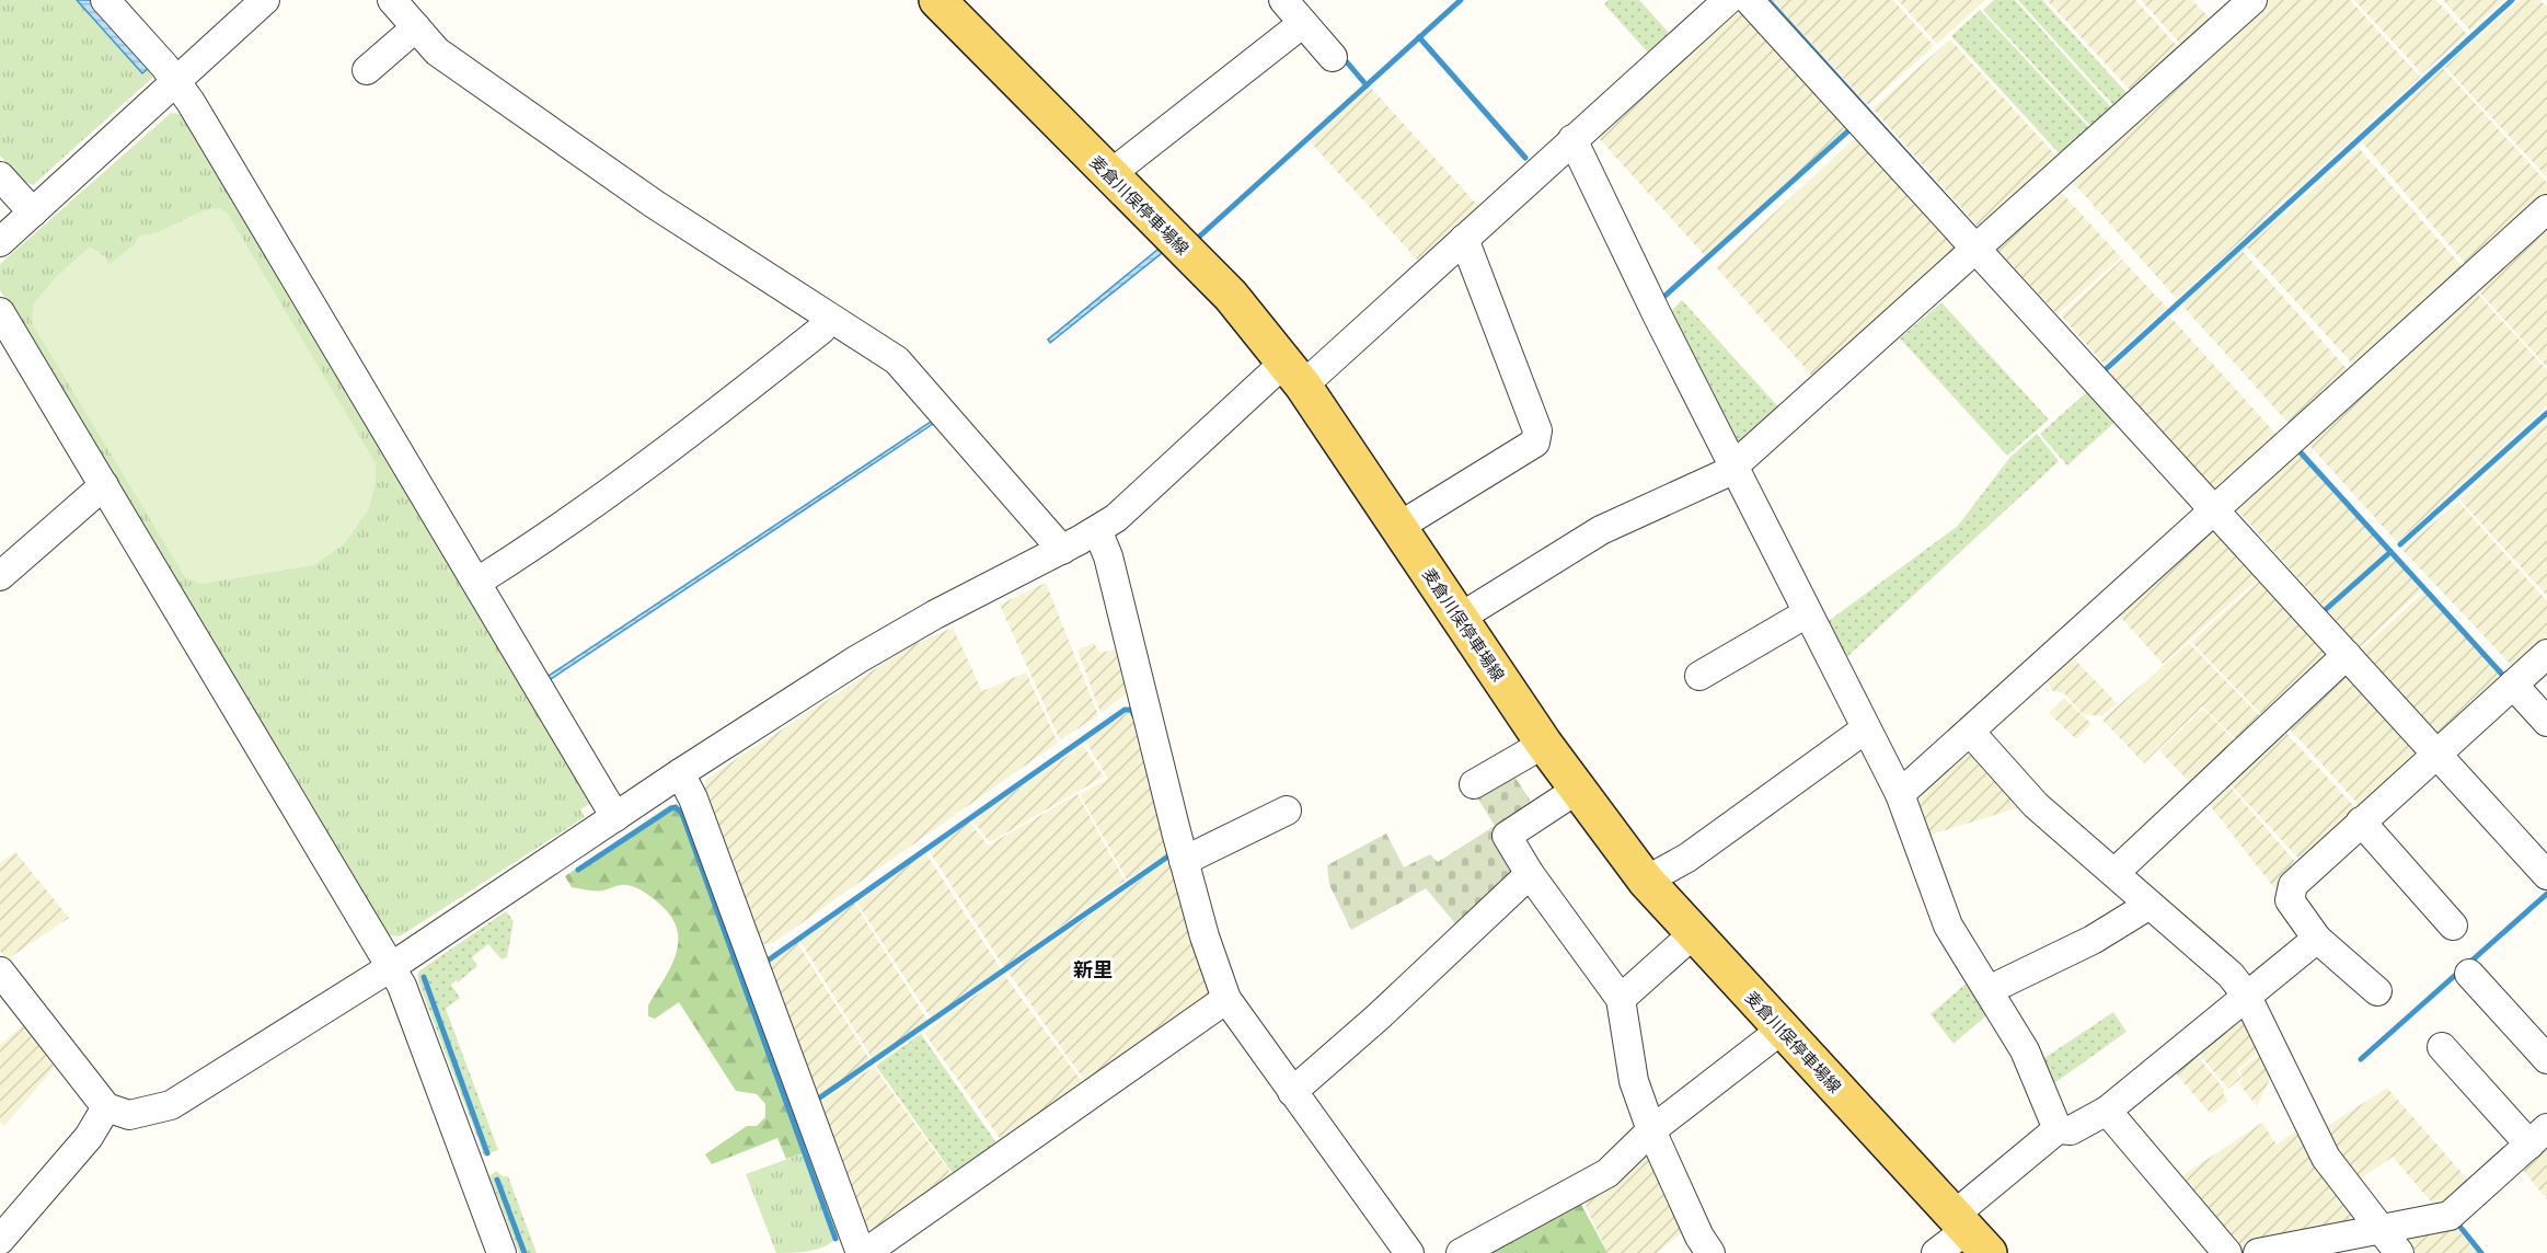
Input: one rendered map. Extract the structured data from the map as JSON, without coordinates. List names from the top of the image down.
{
  "streets": {
    "main road": ["麦倉川俣停車場線"]
  },
  "districts": ["新里"]
}
